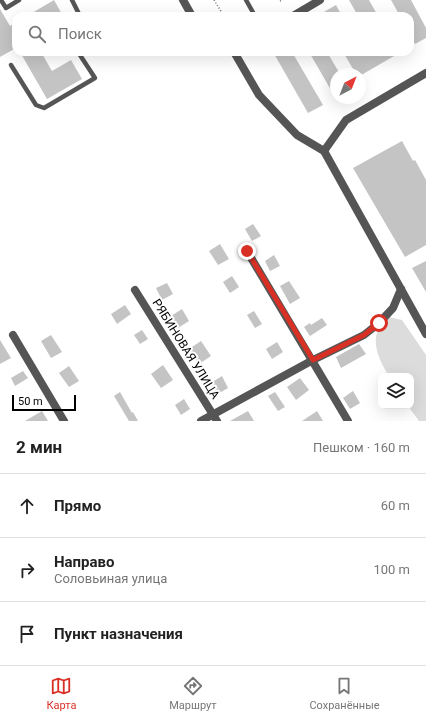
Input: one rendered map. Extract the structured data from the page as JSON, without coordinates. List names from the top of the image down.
{
  "streets": {
    "street": ["РЯБИНОВАЯ УЛИЦА"]
  },
  "scale_bar": "50 m",
  "north": "top right",
  "page": {
    "search": "Поиск",
    "scale": "50 m",
    "heading": ["2 мин", "Пешком · 160 m"],
    "list": [
      ["Прямо", "60 m"],
      ["Направо", "Соловьиная улица", "100 m"],
      "Пункт назначения"
    ],
    "nav": ["Карта", "Маршрут", "Сохранённые"]
  }
}
